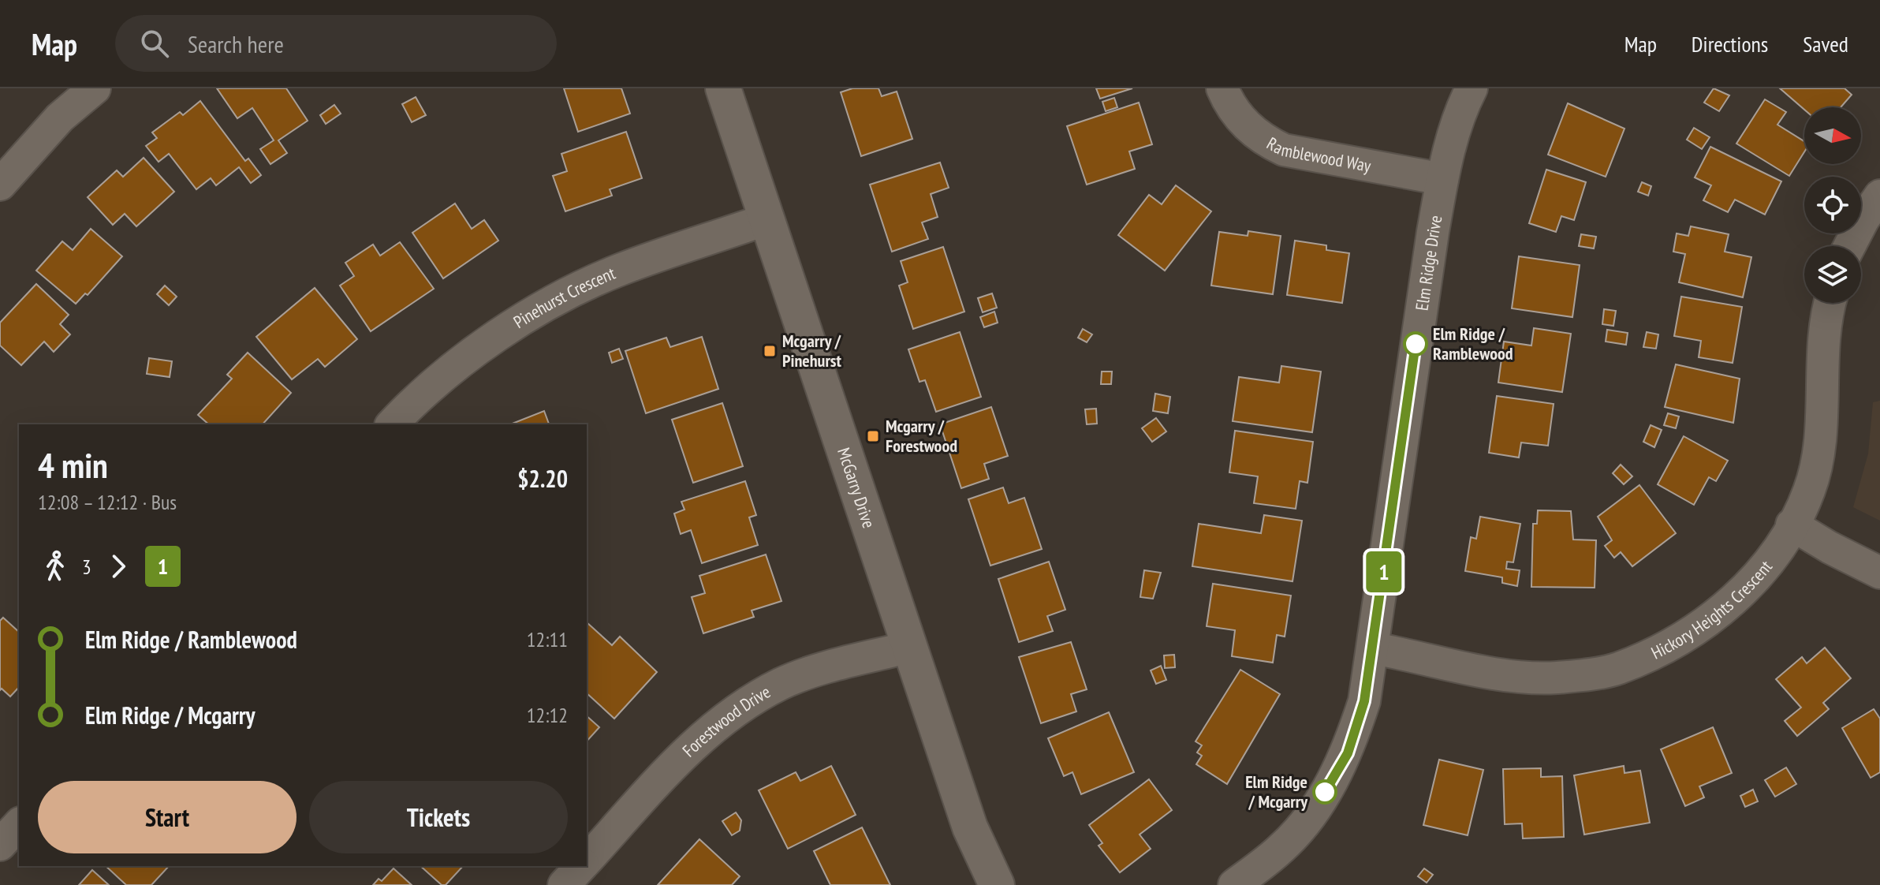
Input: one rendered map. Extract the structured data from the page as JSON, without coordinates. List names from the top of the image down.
{
  "streets": {
    "street": [
      "Ramblewood Way",
      "Elm Ridge Drive",
      "Pinehurst Crescent",
      "McGarry Drive",
      "Hickory Heights Crescent",
      "Forestwood Drive"
    ]
  },
  "crossings": [
    ["Ramblewood Way", "Elm Ridge Drive"],
    ["Elm Ridge Drive", "Hickory Heights Crescent"],
    ["Pinehurst Crescent", "McGarry Drive"],
    ["McGarry Drive", "Forestwood Drive"]
  ],
  "places": {
    "other": ["Elm Ridge / Ramblewood", "Elm Ridge / Mcgarry"],
    "transit": ["Mcgarry / Pinehurst", "Mcgarry / Forestwood"]
  },
  "lines": ["bus line 1"],
  "north": "right",
  "page": {
    "header": "Map",
    "search": "Search here",
    "nav": ["Map", "Directions", "Saved"],
    "on_map": "1",
    "heading": ["4 min", "12:08 – 12:12 · Bus", "$2.20"],
    "legs": ["3", "1"],
    "list": [
      {
        "name": "Elm Ridge / Ramblewood",
        "value": "12:11"
      },
      {
        "name": "Elm Ridge / Mcgarry",
        "value": "12:12"
      }
    ],
    "buttons": ["Start", "Tickets"]
  }
}
